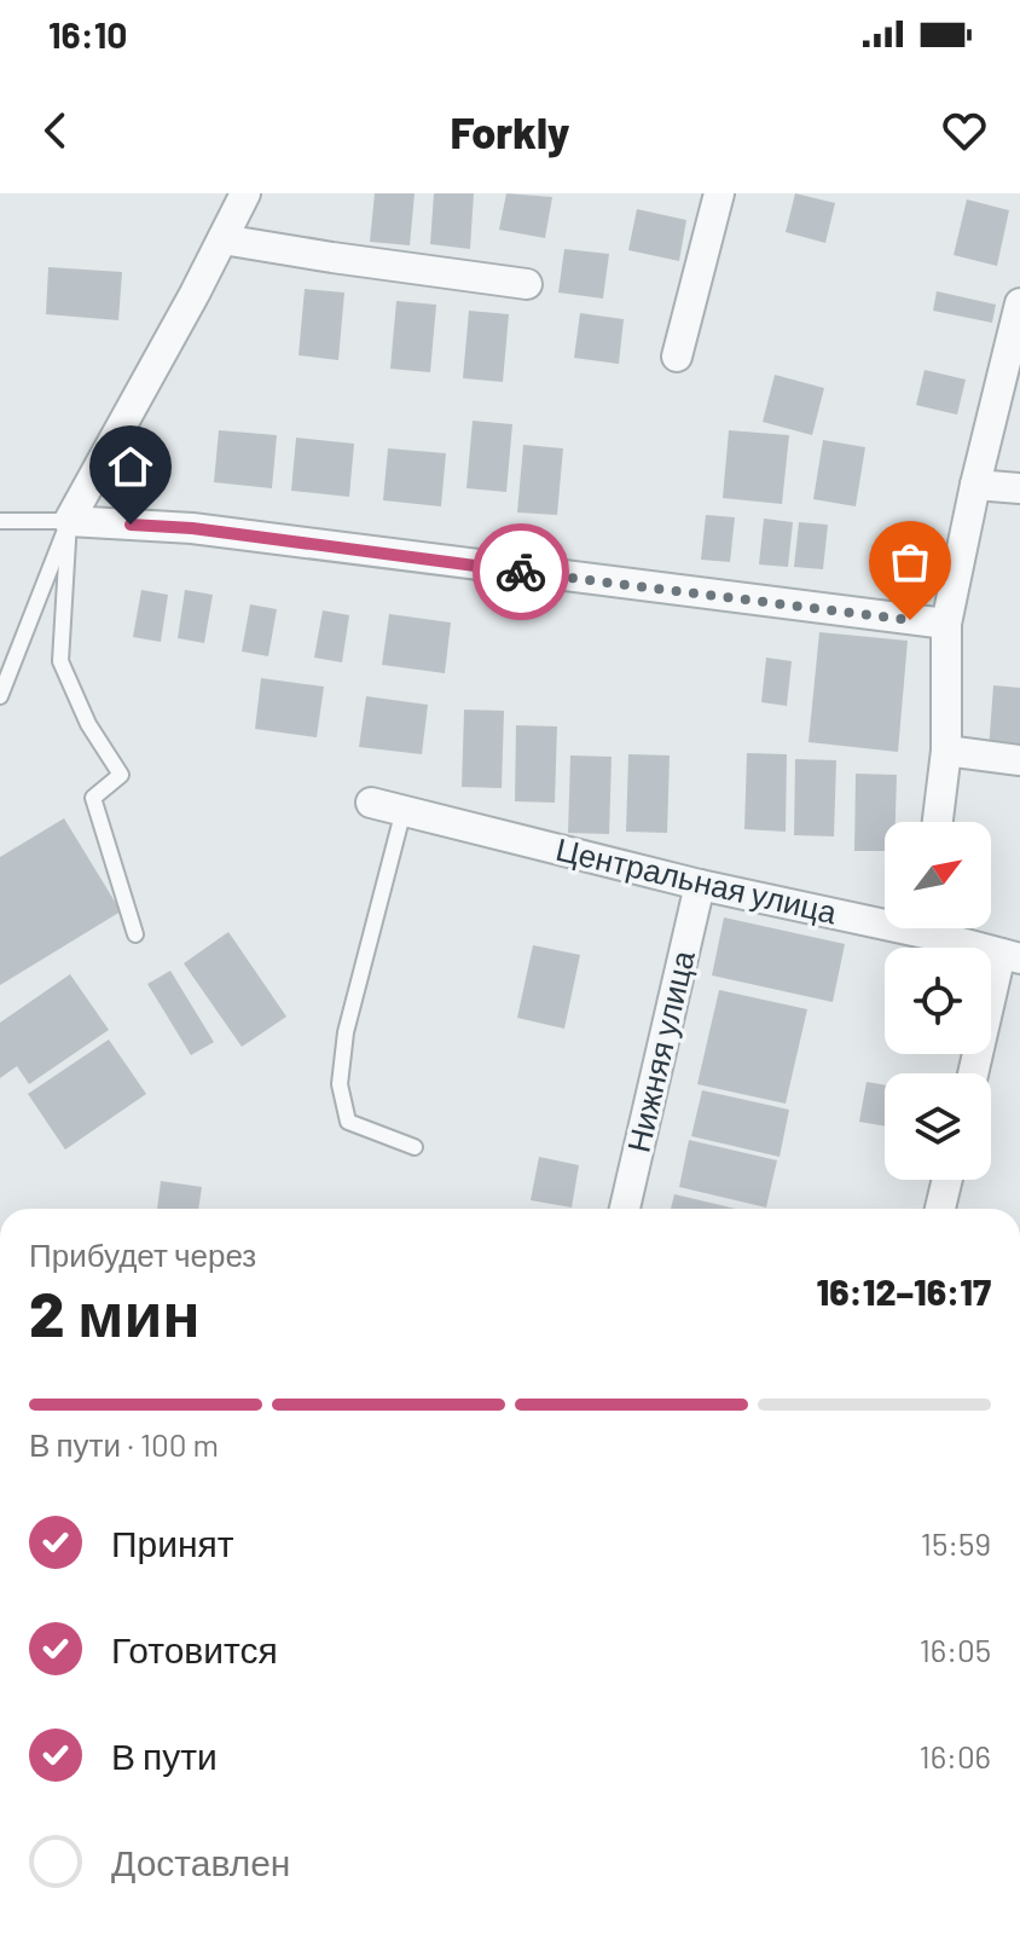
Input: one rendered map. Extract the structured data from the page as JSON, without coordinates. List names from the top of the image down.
{
  "streets": {
    "street": ["Центральная улица", "Нижняя улица"]
  },
  "crossings": [
    ["Центральная улица", "Нижняя улица"]
  ],
  "north": "top right",
  "page": {
    "status": "16:10",
    "header": "Forkly",
    "heading": ["2 мин", "Прибудет через", "16:12–16:17"],
    "bar": "В пути · 100 m",
    "list": [
      ["Принят", "15:59"],
      ["Готовится", "16:05"],
      ["В пути", "16:06"],
      "Доставлен"
    ]
  }
}
